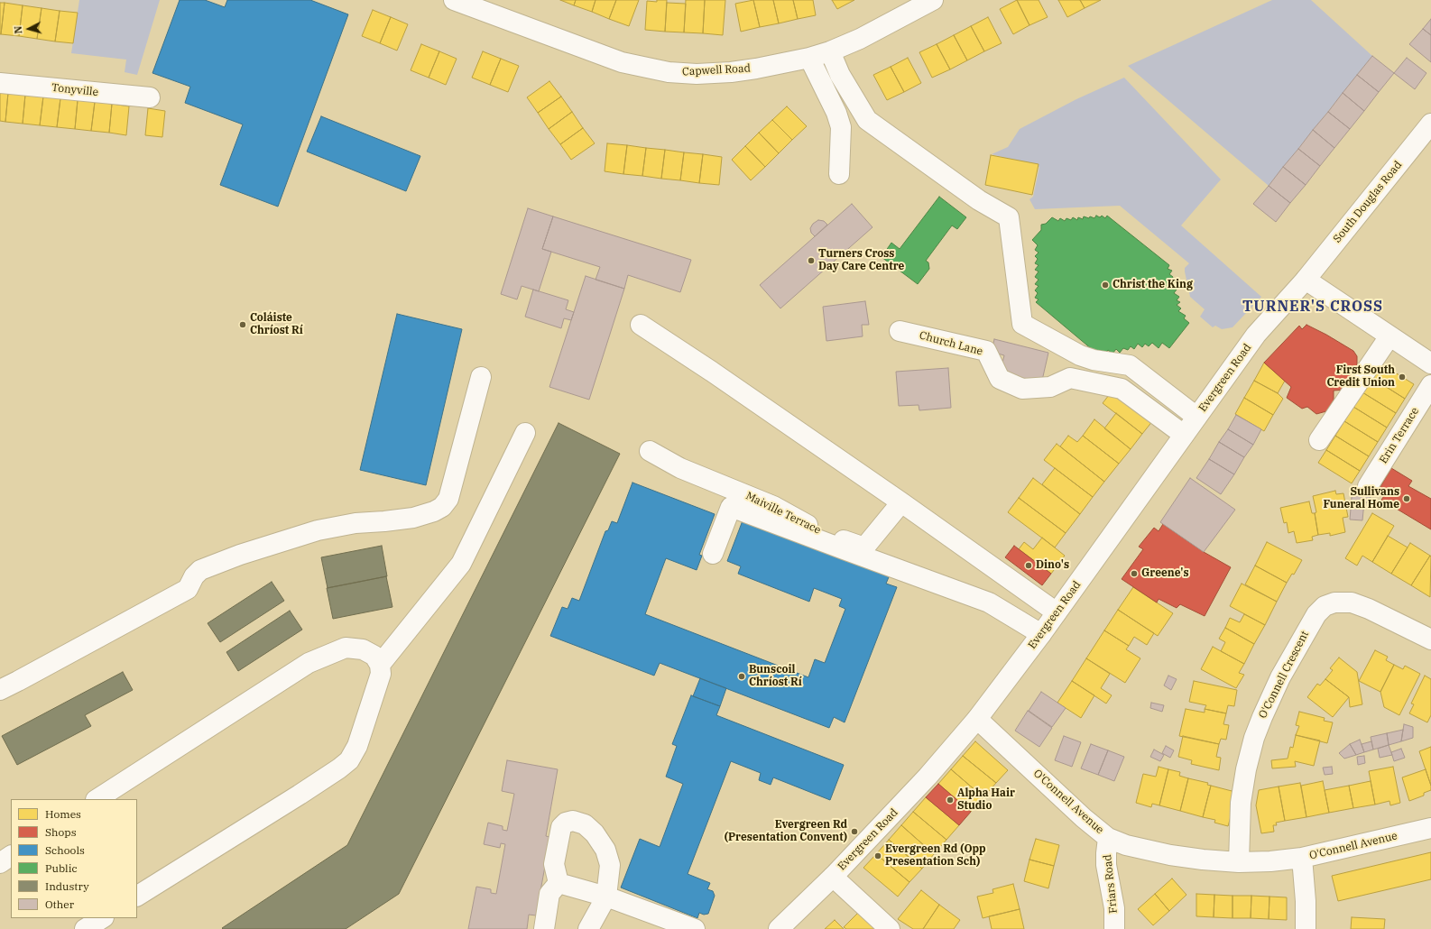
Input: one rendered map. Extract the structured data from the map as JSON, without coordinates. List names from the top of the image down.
{
  "streets": {
    "street": [
      "Capwell Road",
      "Tonyville",
      "South Douglas Road",
      "Church Lane",
      "Evergreen Road",
      "Erin Terrace",
      "Maiville Terrace",
      "O'Connell Crescent",
      "O'Connell Avenue",
      "Friars Road"
    ]
  },
  "crossings": [
    ["South Douglas Road", "Evergreen Road"],
    ["Church Lane", "Evergreen Road"],
    ["Evergreen Road", "O'Connell Avenue"],
    ["O'Connell Crescent", "O'Connell Avenue"],
    ["O'Connell Avenue", "Friars Road"]
  ],
  "districts": ["TURNER'S CROSS"],
  "places": [
    "Turners Cross Day Care Centre",
    "Christ the King",
    "Coláiste Chríost Rí",
    "First South Credit Union",
    "Sullivans Funeral Home",
    "Dino's",
    "Greene's",
    "Bunscoil Chríost Rí",
    "Alpha Hair Studio",
    "Evergreen Rd (Presentation Convent)",
    "Evergreen Rd (Opp Presentation Sch)"
  ],
  "legend": [
    "Homes",
    "Shops",
    "Schools",
    "Public",
    "Industry",
    "Other"
  ],
  "north": "left"
}
